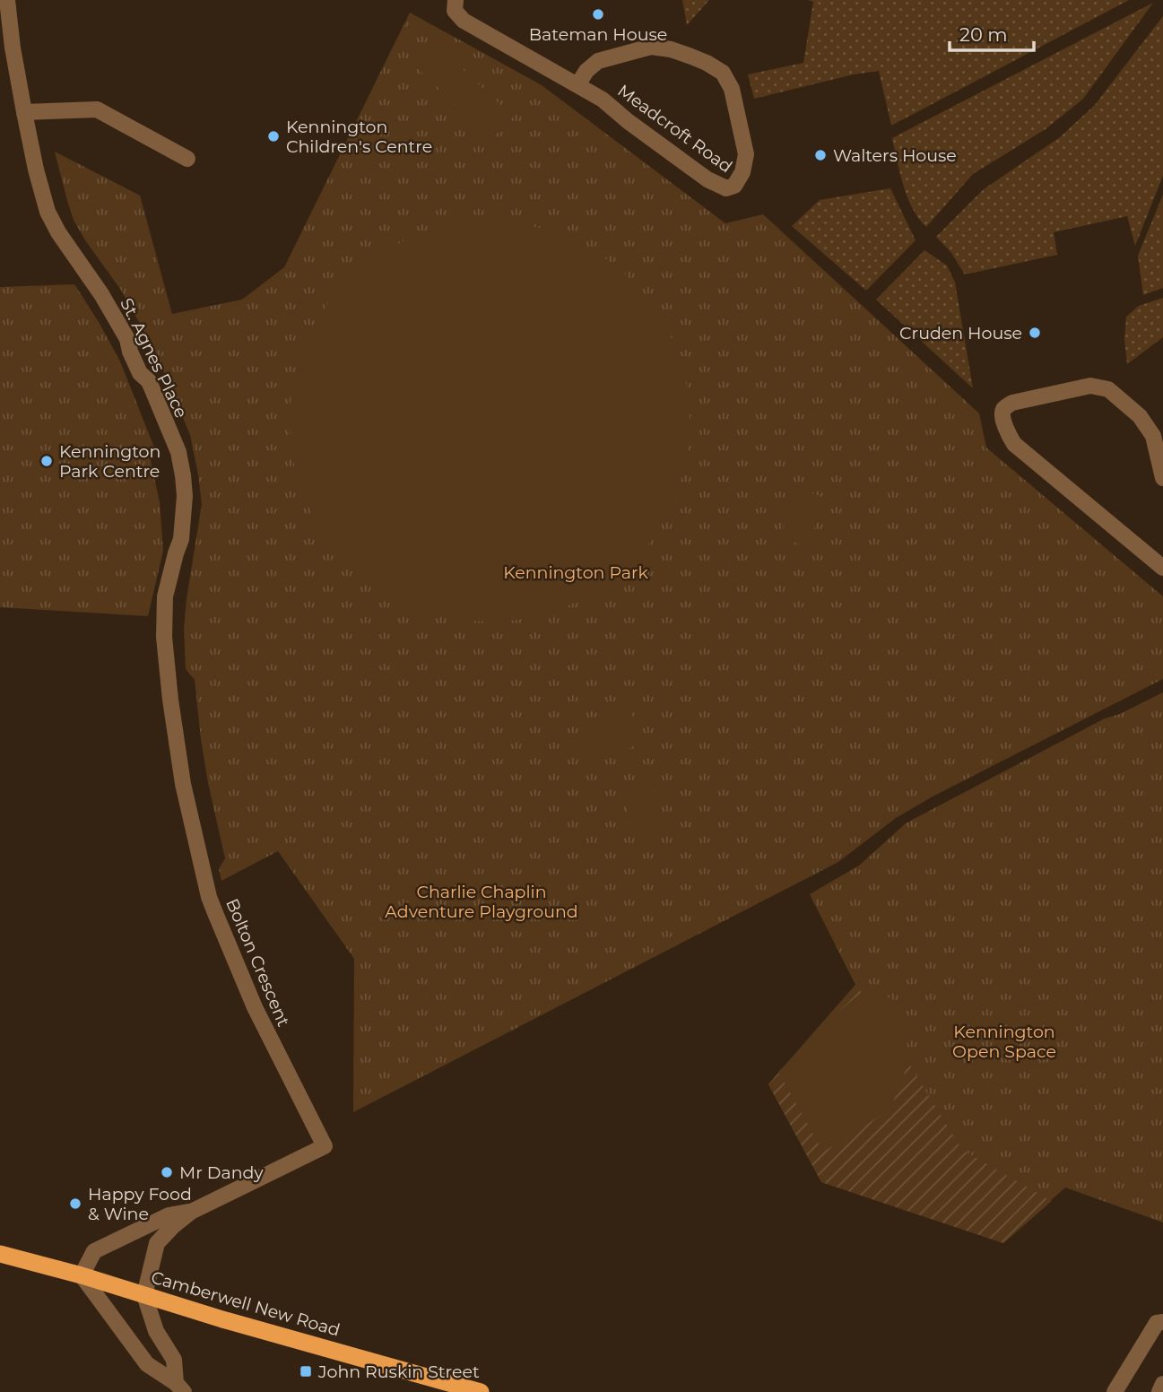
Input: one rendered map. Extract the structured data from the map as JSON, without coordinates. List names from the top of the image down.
{
  "streets": {
    "highway": ["Camberwell New Road"],
    "street": ["Meadcroft Road", "St. Agnes Place", "Bolton Crescent"]
  },
  "crossings": [
    ["St. Agnes Place", "Bolton Crescent"],
    ["Bolton Crescent", "Camberwell New Road"]
  ],
  "parks": ["Kennington Park", "Charlie Chaplin Adventure Playground", "Kennington Open Space"],
  "places": {
    "other": [
      "Bateman House",
      "Kennington Children's Centre",
      "Walters House",
      "Cruden House",
      "Kennington Park Centre",
      "Mr Dandy",
      "Happy Food & Wine"
    ],
    "transit": ["John Ruskin Street"]
  },
  "scale_bar": "20 m"
}
